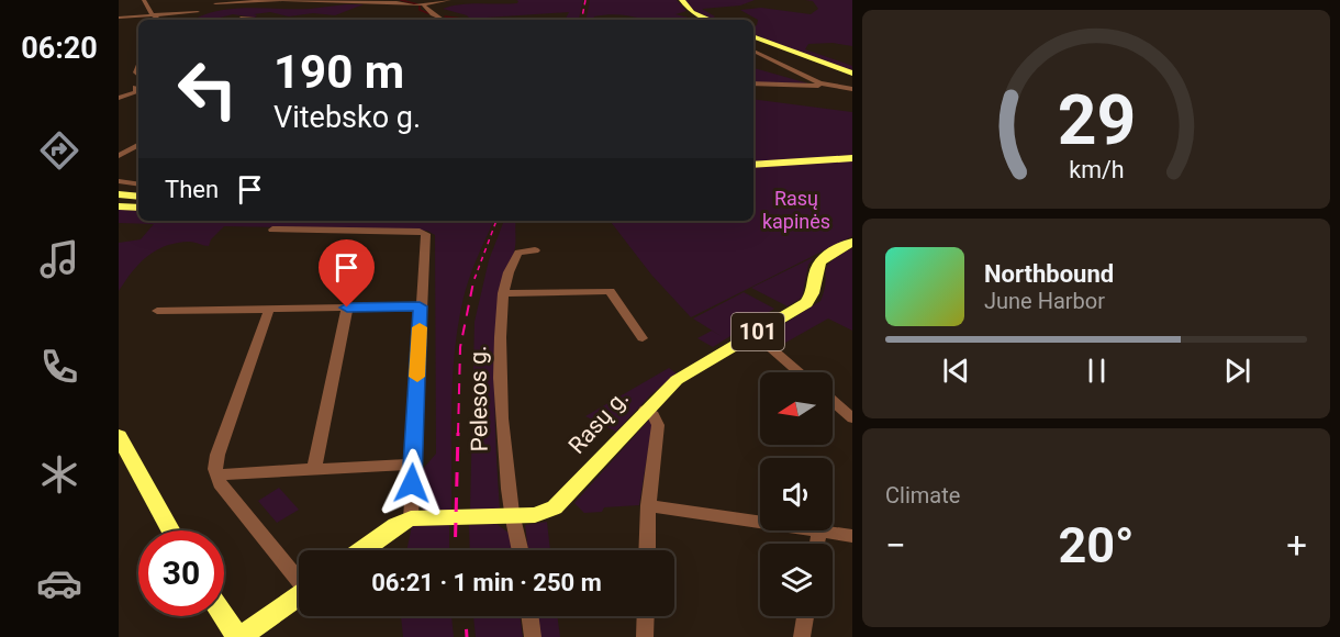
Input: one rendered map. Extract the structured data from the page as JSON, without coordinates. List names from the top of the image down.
{
  "streets": {
    "main road": ["101", "Rasų g."],
    "street": ["Pelesos g."]
  },
  "crossings": [
    ["Pelesos g.", "Rasų g."]
  ],
  "parks": ["Rasų kapinės"],
  "north": "left",
  "page": {
    "tabs": "06:20",
    "turn": ["190 m", "Vitebsko g."],
    "then": "Then",
    "song": ["Northbound", "June Harbor"],
    "tile": "Climate",
    "heat": ["−", "20°", "+"],
    "limit": "30",
    "trip": "06:21 · 1 min · 250 m",
    "gauge": ["29", "km/h"]
  }
}
